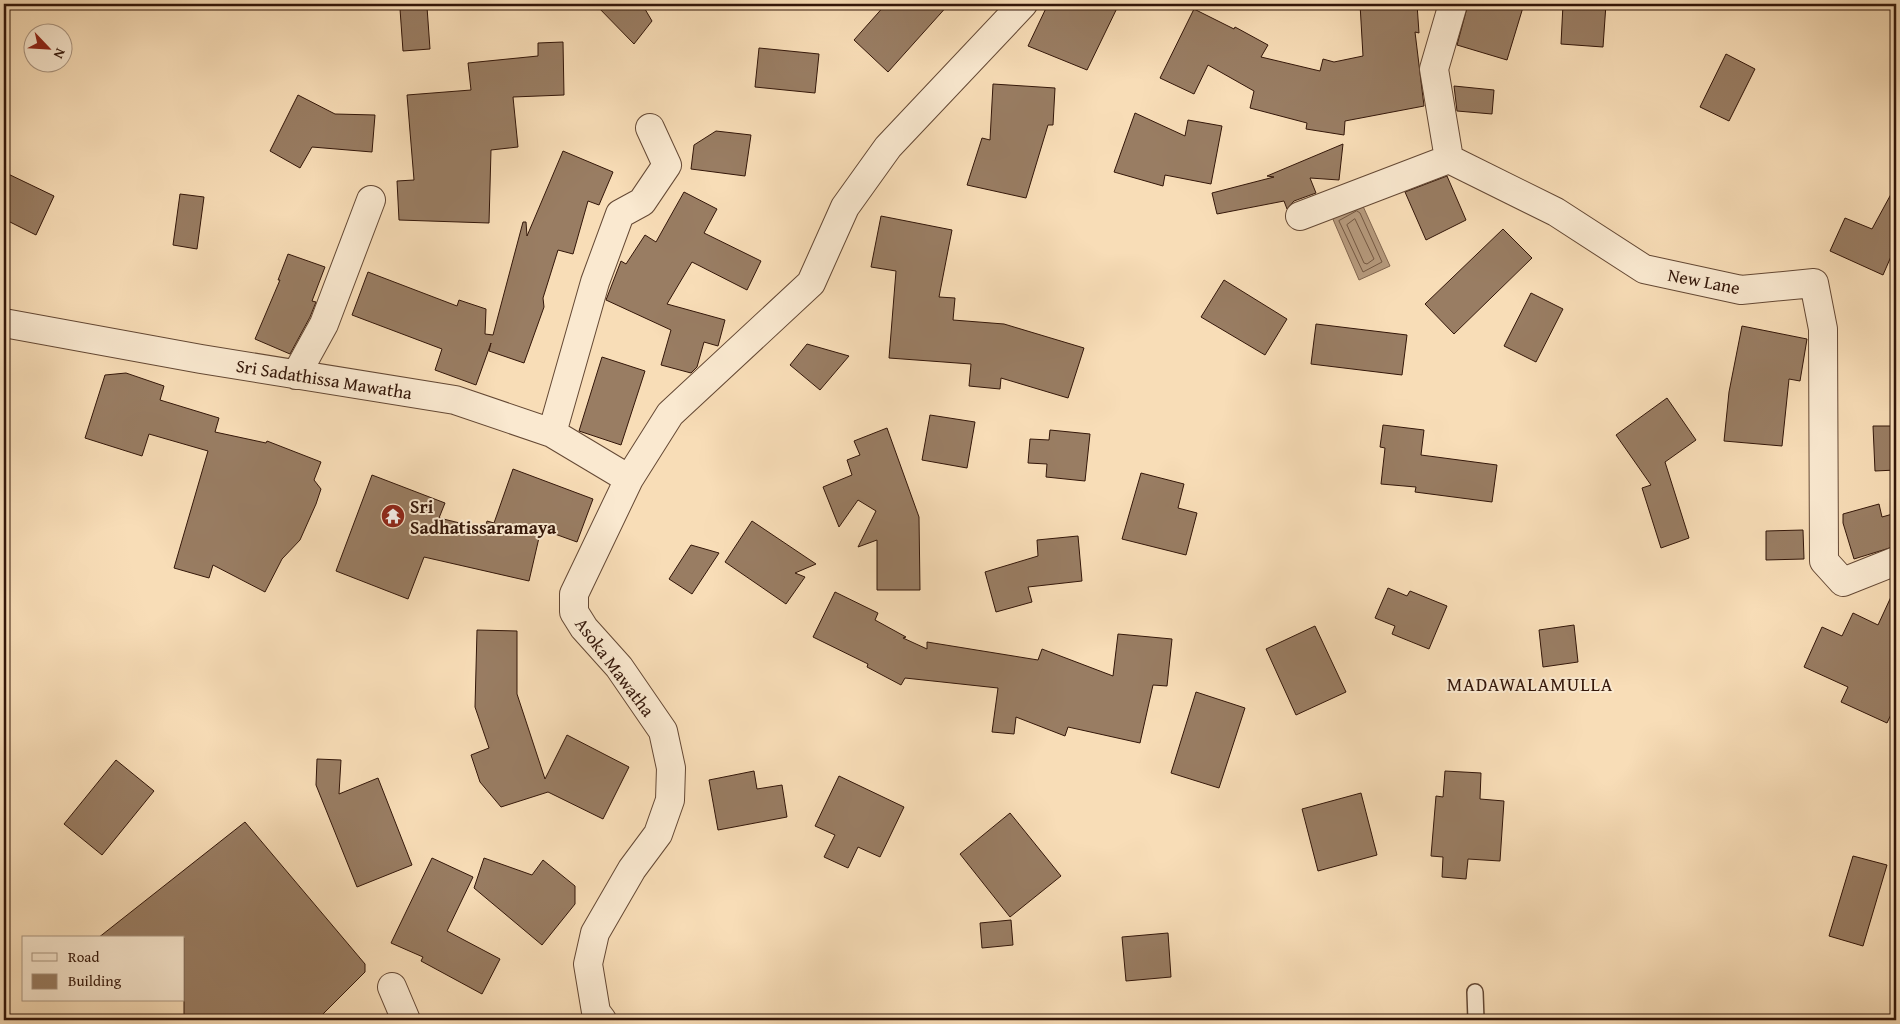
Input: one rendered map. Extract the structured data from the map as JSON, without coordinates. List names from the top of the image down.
{
  "streets": {
    "street": ["New Lane", "Sri Sadathissa Mawatha", "Asoka Mawatha"]
  },
  "crossings": [
    ["Sri Sadathissa Mawatha", "Asoka Mawatha"]
  ],
  "districts": ["MADAWALAMULLA"],
  "places": {
    "temple": ["Sri Sadhatissaramaya"]
  },
  "legend": ["Road", "Building"],
  "north": "bottom right"
}
